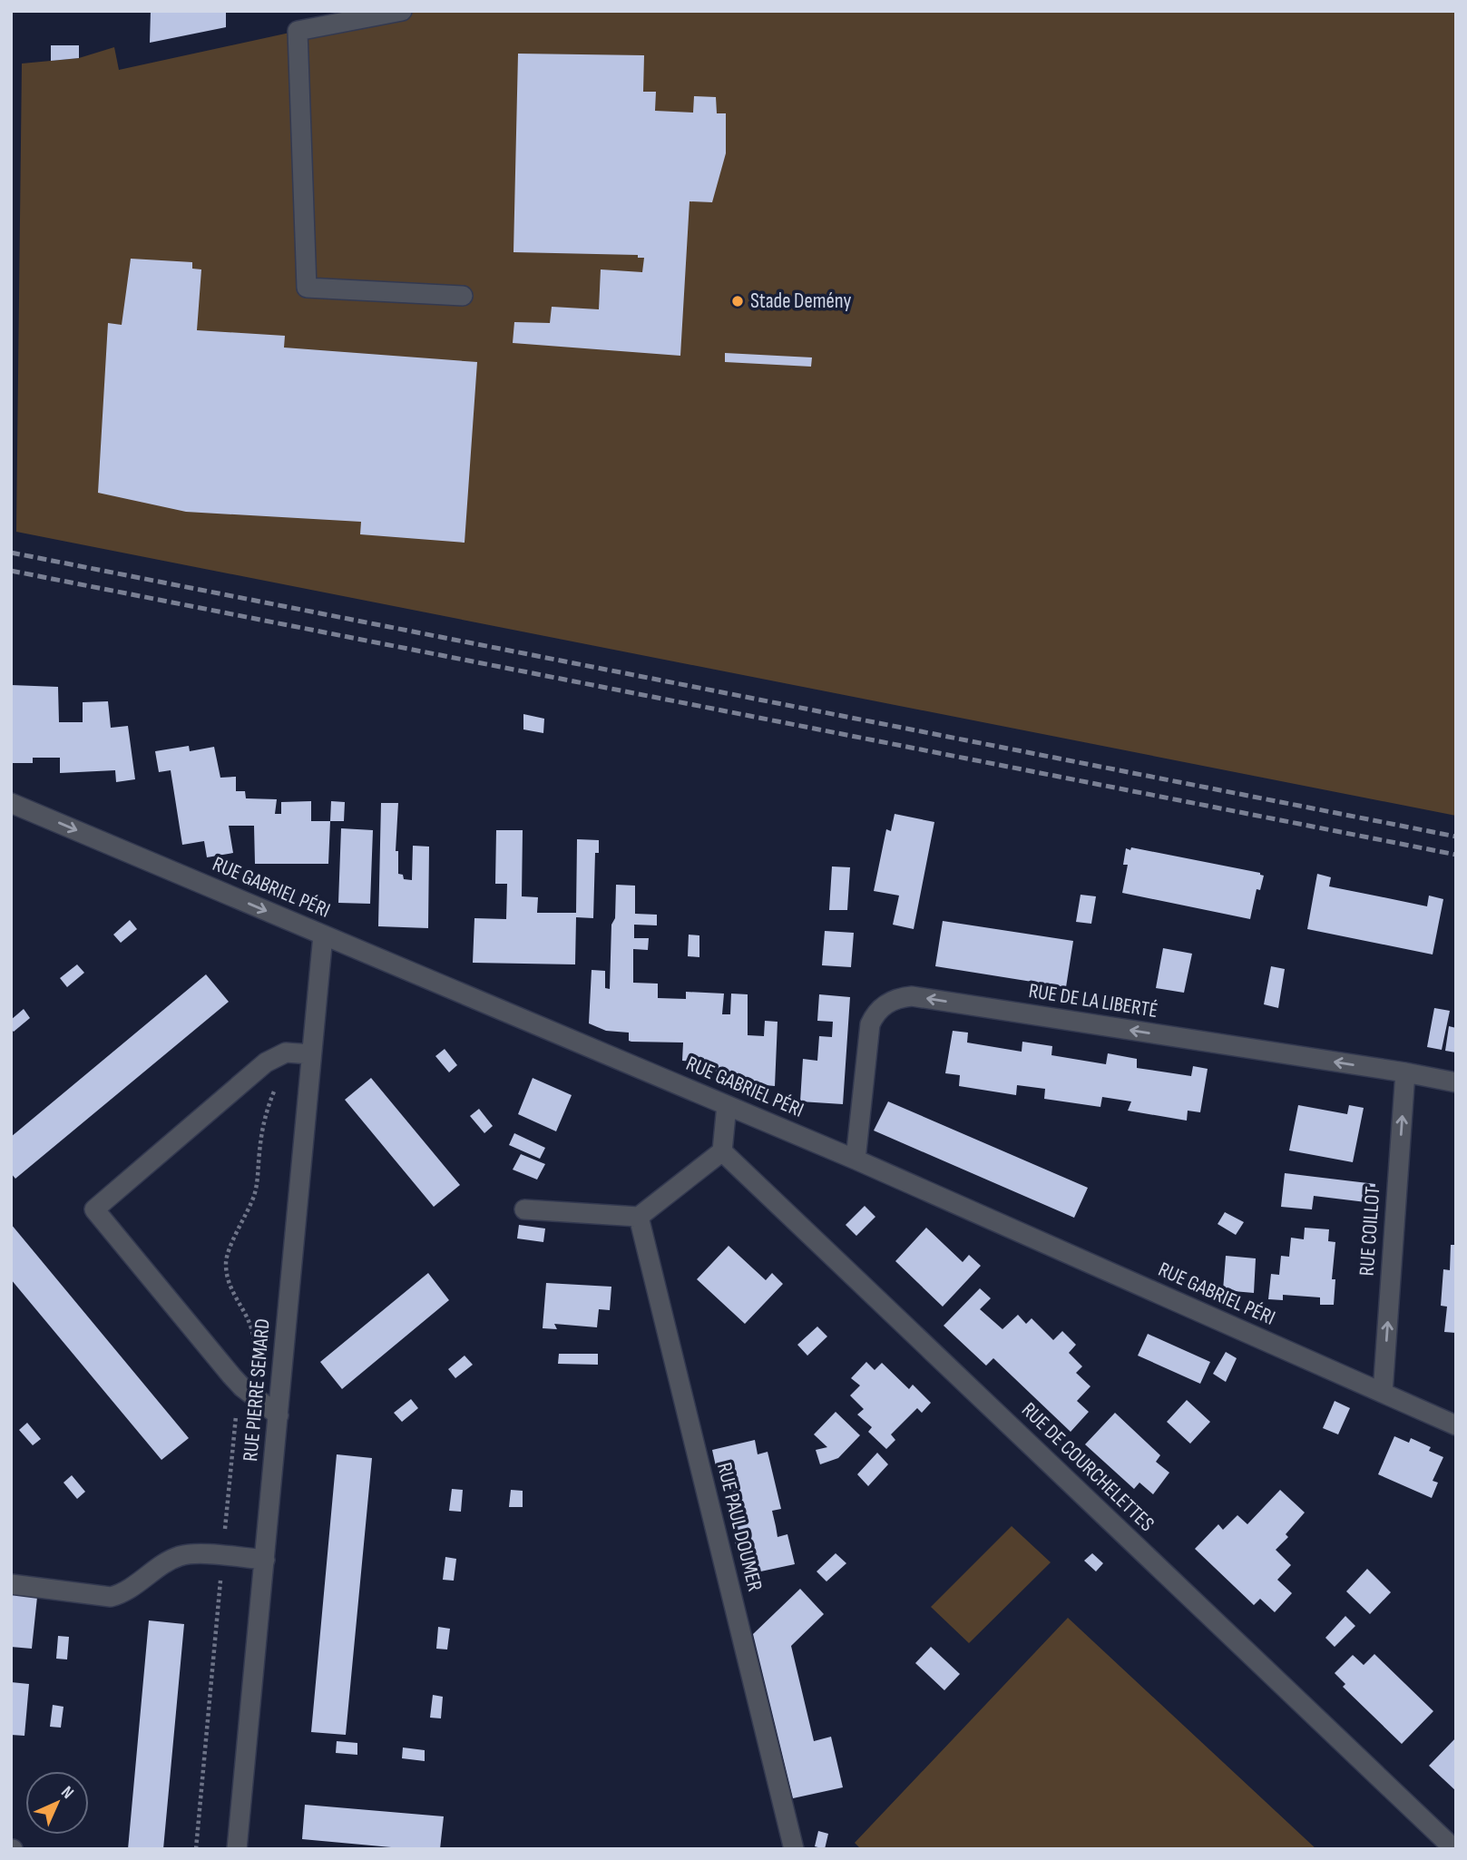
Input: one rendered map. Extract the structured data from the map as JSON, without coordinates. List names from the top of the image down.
{
  "streets": {
    "street": [
      "RUE GABRIEL PÉRI",
      "RUE DE LA LIBERTÉ",
      "RUE COILLOT",
      "RUE PIERRE SEMARD",
      "RUE DE COURCHELETTES",
      "RUE PAUL DOUMER"
    ]
  },
  "crossings": [
    ["RUE GABRIEL PÉRI", "RUE DE LA LIBERTÉ"],
    ["RUE GABRIEL PÉRI", "RUE COILLOT"],
    ["RUE GABRIEL PÉRI", "RUE PIERRE SEMARD"],
    ["RUE DE LA LIBERTÉ", "RUE COILLOT"]
  ],
  "one_way": ["RUE DE LA LIBERTÉ", "RUE COILLOT"],
  "places": ["Stade Demény"],
  "north": "top right"
}
